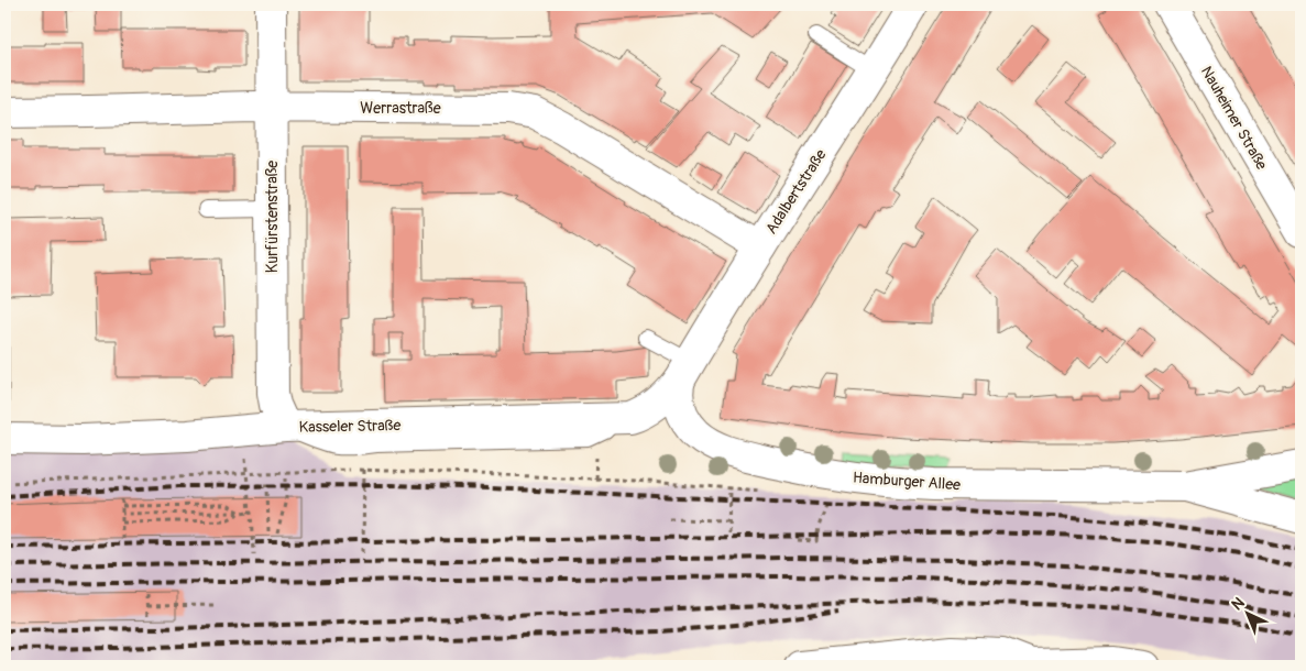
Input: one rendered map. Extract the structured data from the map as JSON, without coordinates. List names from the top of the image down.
{
  "streets": {
    "street": [
      "Werrastraße",
      "Nauheimer Straße",
      "Adalbertstraße",
      "Kurfürstenstraße",
      "Kasseler Straße",
      "Hamburger Allee"
    ]
  },
  "crossings": [
    ["Werrastraße", "Adalbertstraße"],
    ["Werrastraße", "Kurfürstenstraße"],
    ["Adalbertstraße", "Kasseler Straße"],
    ["Adalbertstraße", "Hamburger Allee"],
    ["Kurfürstenstraße", "Kasseler Straße"],
    ["Kasseler Straße", "Hamburger Allee"]
  ],
  "north": "top left"
}
